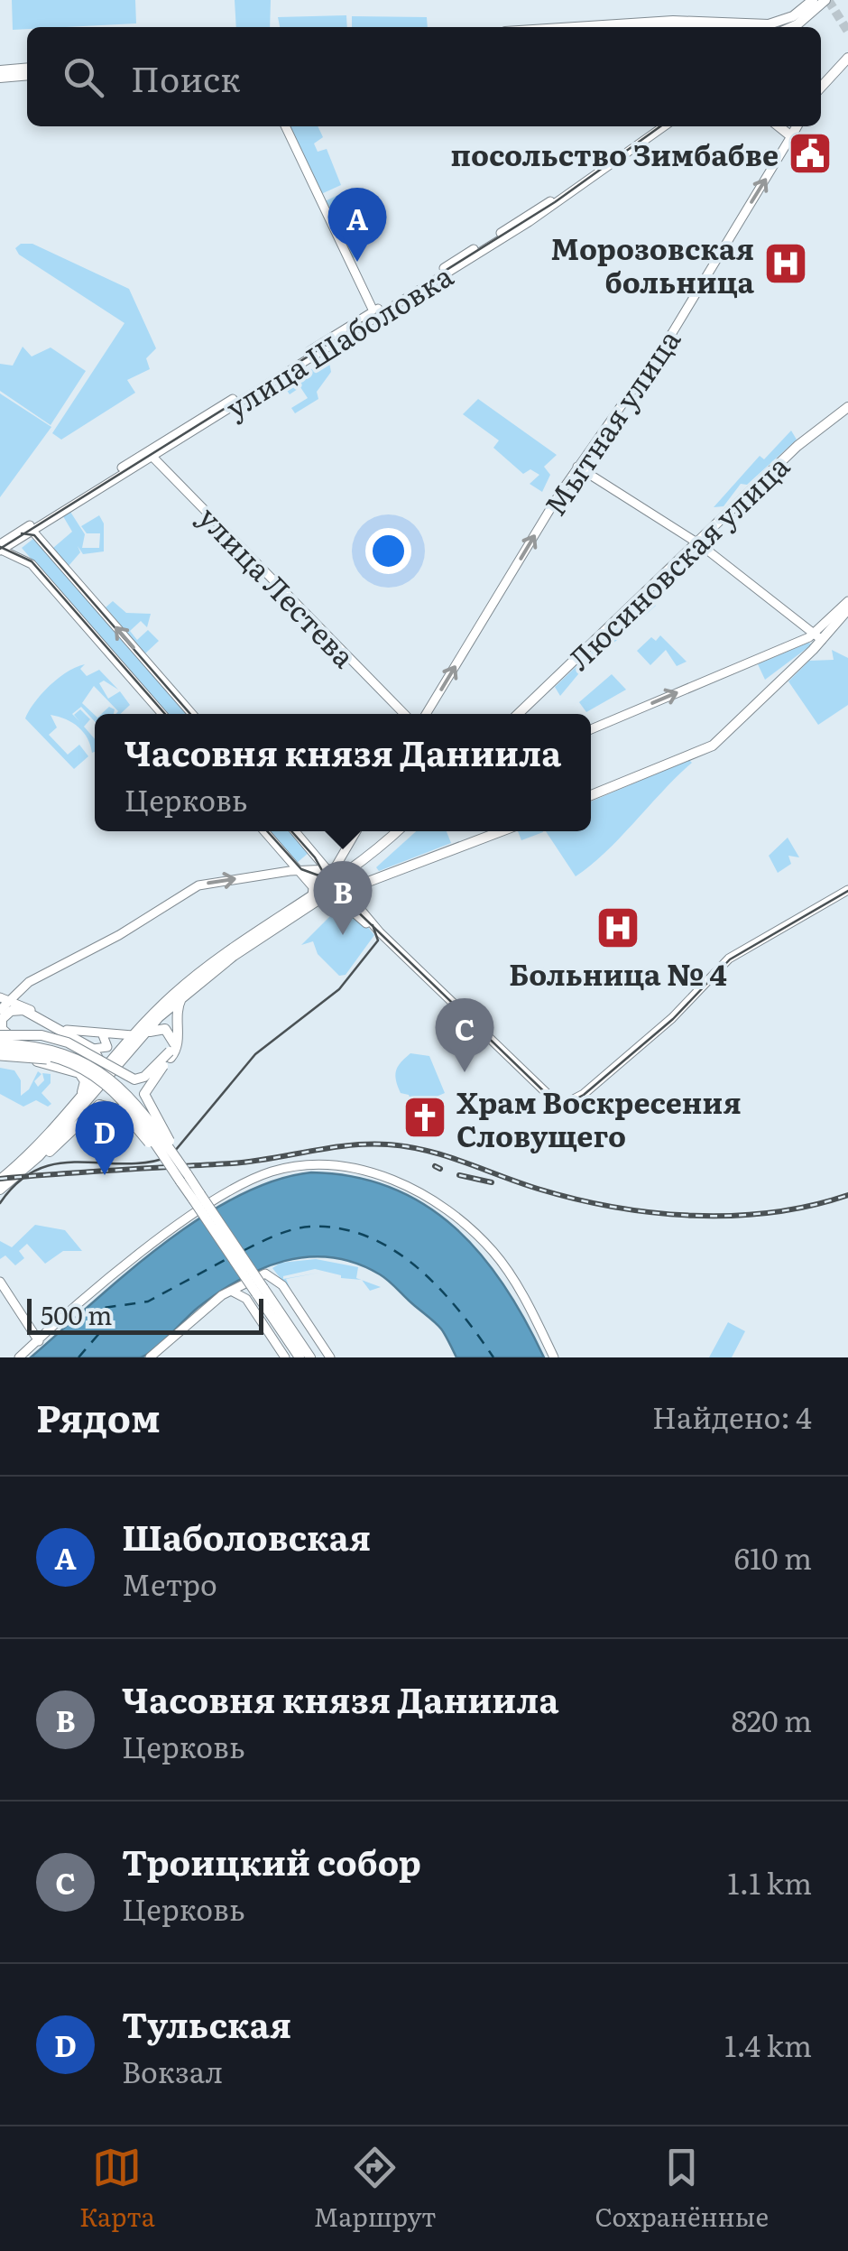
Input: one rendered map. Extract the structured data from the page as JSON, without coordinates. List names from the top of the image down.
{
  "streets": {
    "main road": [
      "улица Шаболовка",
      "Мытная улица",
      "Люсиновская улица",
      "улица Лестева"
    ]
  },
  "crossings": [
    ["улица Шаболовка", "улица Лестева"]
  ],
  "one_way": ["Мытная улица"],
  "places": {
    "public building": ["посольство Зимбабве"],
    "hospital": ["Морозовская больница", "Больница № 4"],
    "church": ["Храм Воскресения Словущего"]
  },
  "scale_bar": "500 m",
  "page": {
    "search": "Поиск",
    "pins": [
      "A",
      "B",
      "C",
      "D"
    ],
    "popup": ["Часовня князя Даниила", "Церковь"],
    "scale": "500 m",
    "heading": ["Рядом", "Найдено: 4"],
    "list": [
      {
        "mark": "A",
        "name": "Шаболовская",
        "note": "Метро",
        "value": "610 m"
      },
      {
        "mark": "B",
        "name": "Часовня князя Даниила",
        "note": "Церковь",
        "value": "820 m"
      },
      {
        "mark": "C",
        "name": "Троицкий собор",
        "note": "Церковь",
        "value": "1.1 km"
      },
      {
        "mark": "D",
        "name": "Тульская",
        "note": "Вокзал",
        "value": "1.4 km"
      }
    ],
    "nav": ["Карта", "Маршрут", "Сохранённые"]
  }
}
